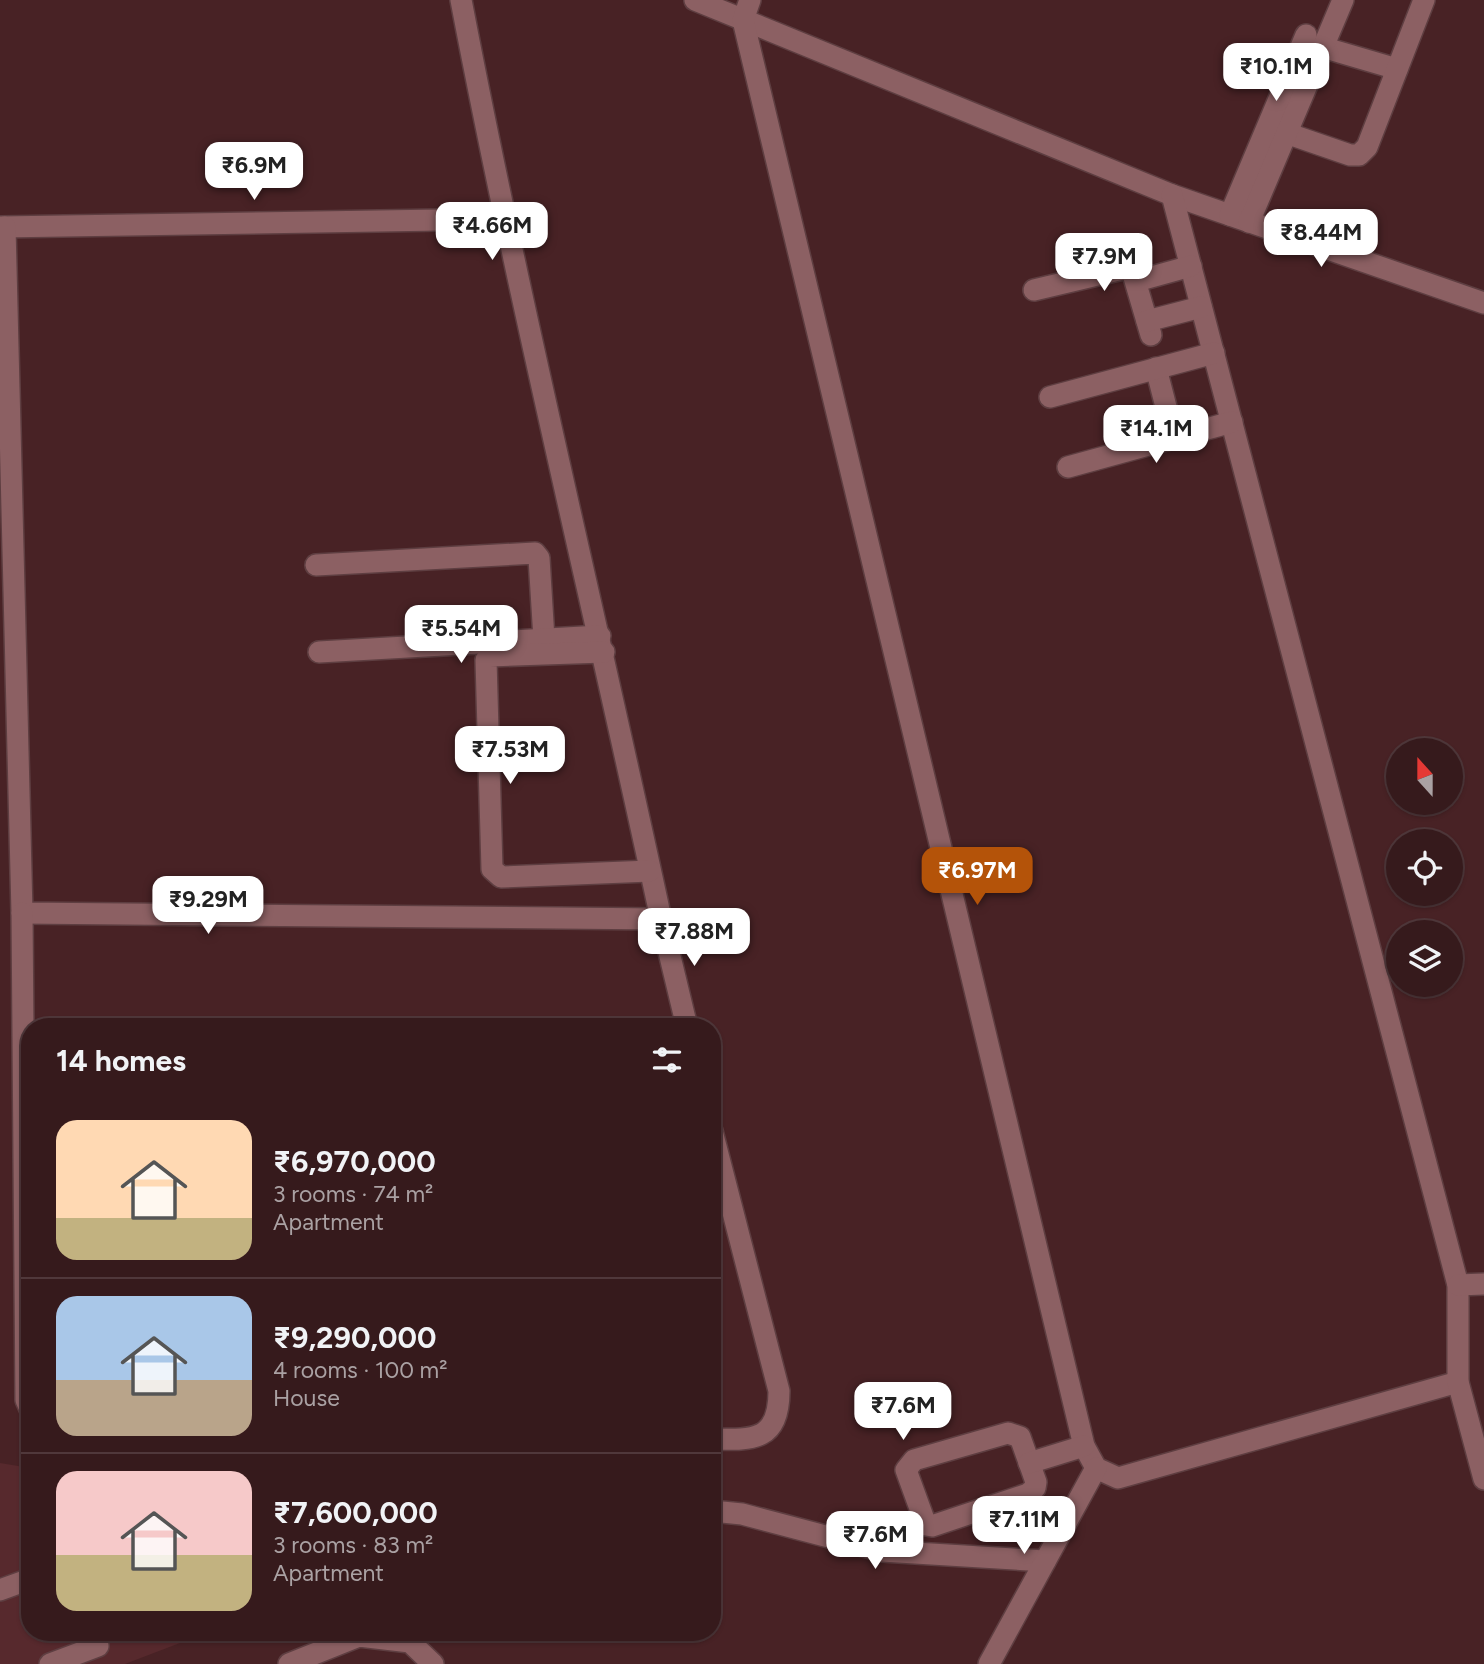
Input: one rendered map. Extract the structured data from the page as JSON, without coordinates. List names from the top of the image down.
{
  "north": "top",
  "page": {
    "price": [
      "₹10.1M",
      "₹6.9M",
      "₹4.66M",
      "₹8.44M",
      "₹7.9M",
      "₹14.1M",
      "₹5.54M",
      "₹7.53M",
      "₹6.97M",
      "₹9.29M",
      "₹7.88M",
      "₹7.6M",
      "₹7.11M",
      "₹7.6M"
    ],
    "heading": "14 homes",
    "list": [
      {
        "name": "₹6,970,000",
        "note": "3 rooms · 74 m² · Apartment"
      },
      {
        "name": "₹9,290,000",
        "note": "4 rooms · 100 m² · House"
      },
      {
        "name": "₹7,600,000",
        "note": "3 rooms · 83 m² · Apartment"
      }
    ]
  }
}
